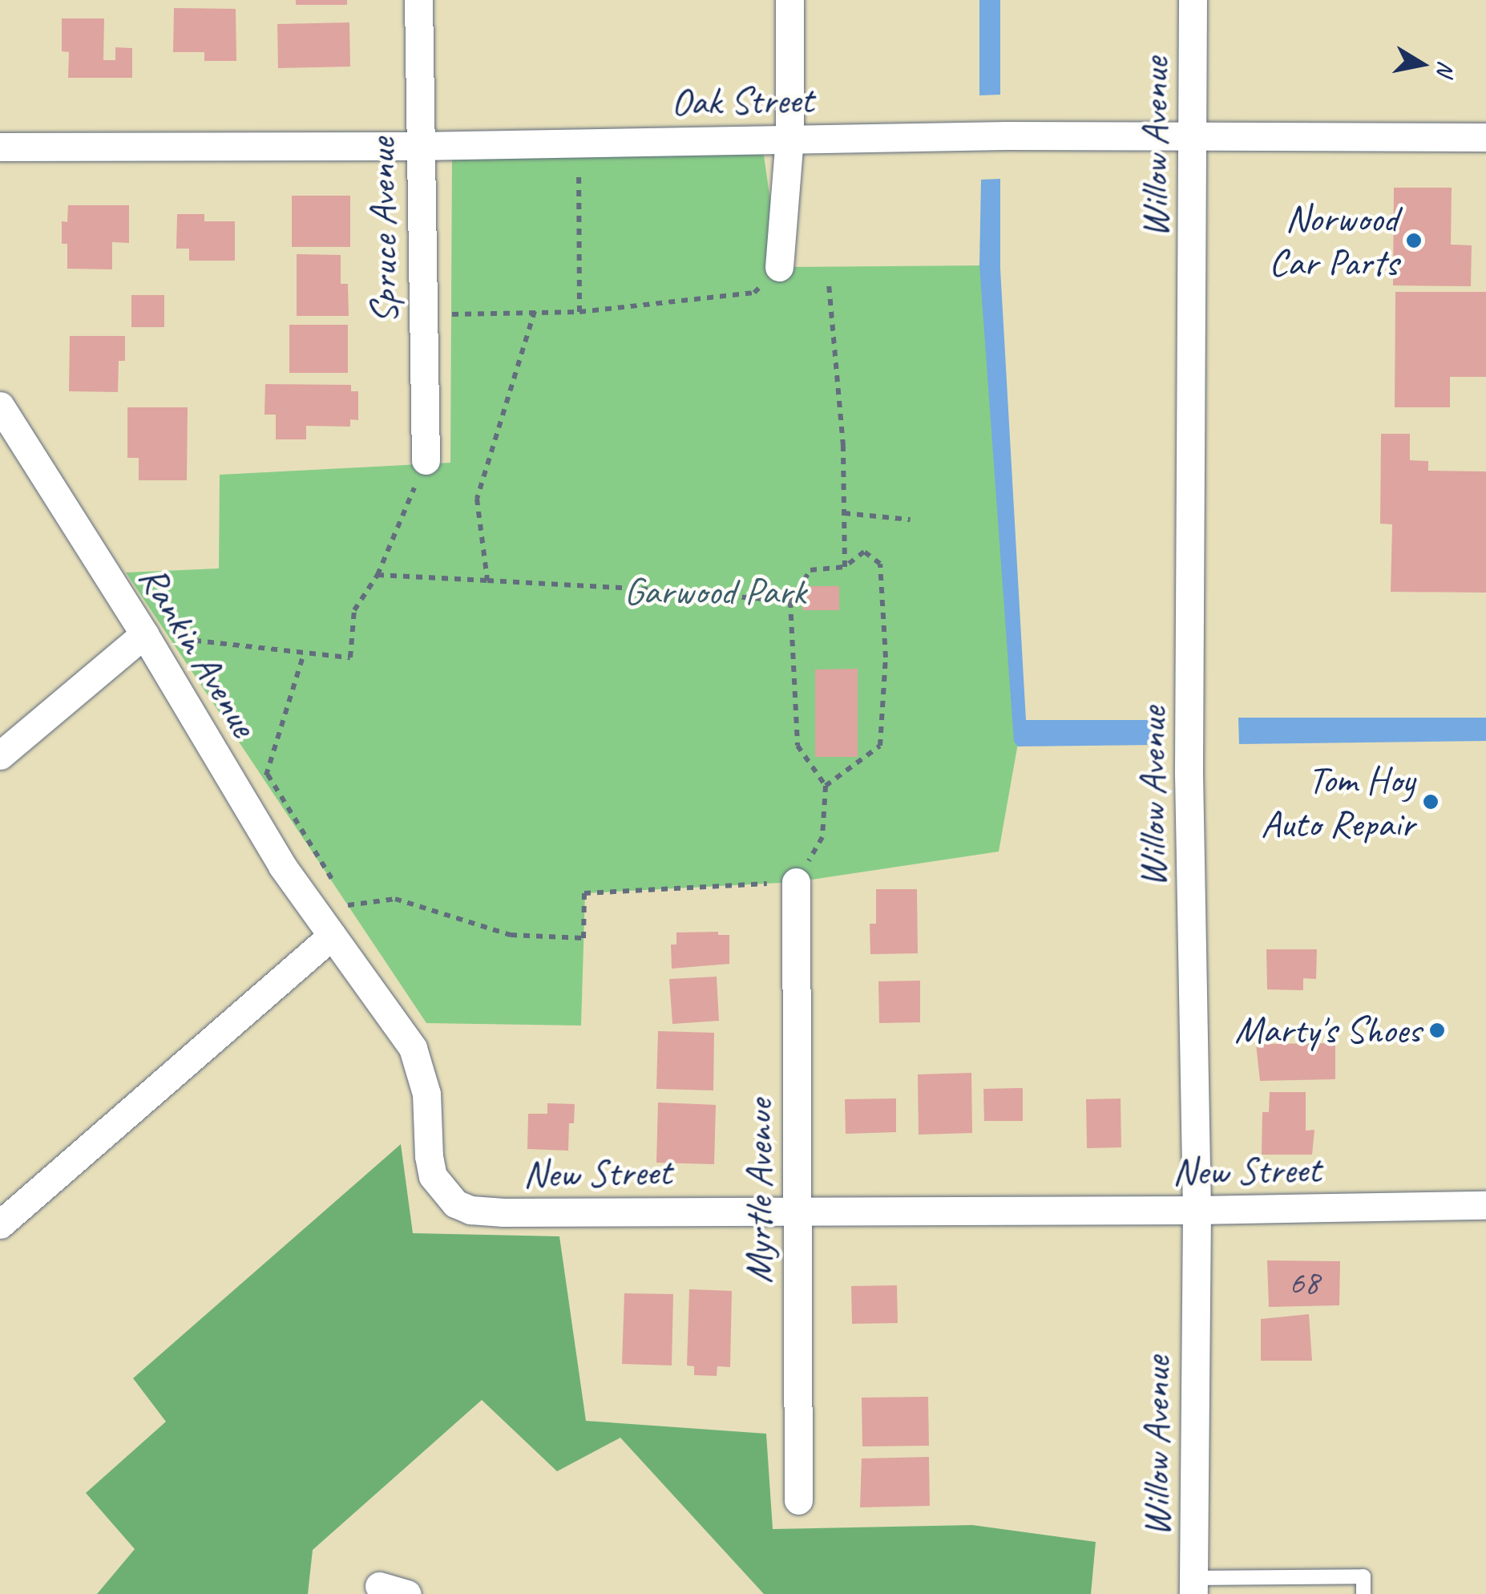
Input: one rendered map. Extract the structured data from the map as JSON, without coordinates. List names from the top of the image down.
{
  "streets": {
    "street": [
      "Oak Street",
      "Willow Avenue",
      "Spruce Avenue",
      "Rankin Avenue",
      "New Street",
      "Myrtle Avenue"
    ]
  },
  "crossings": [
    ["Oak Street", "Willow Avenue"],
    ["Oak Street", "Spruce Avenue"],
    ["Willow Avenue", "New Street"],
    ["Rankin Avenue", "New Street"],
    ["New Street", "Myrtle Avenue"]
  ],
  "parks": ["Garwood Park"],
  "places": ["Norwood Car Parts", "Tom Hoy Auto Repair", "Marty's Shoes"],
  "house_numbers": ["68"],
  "north": "right"
}
